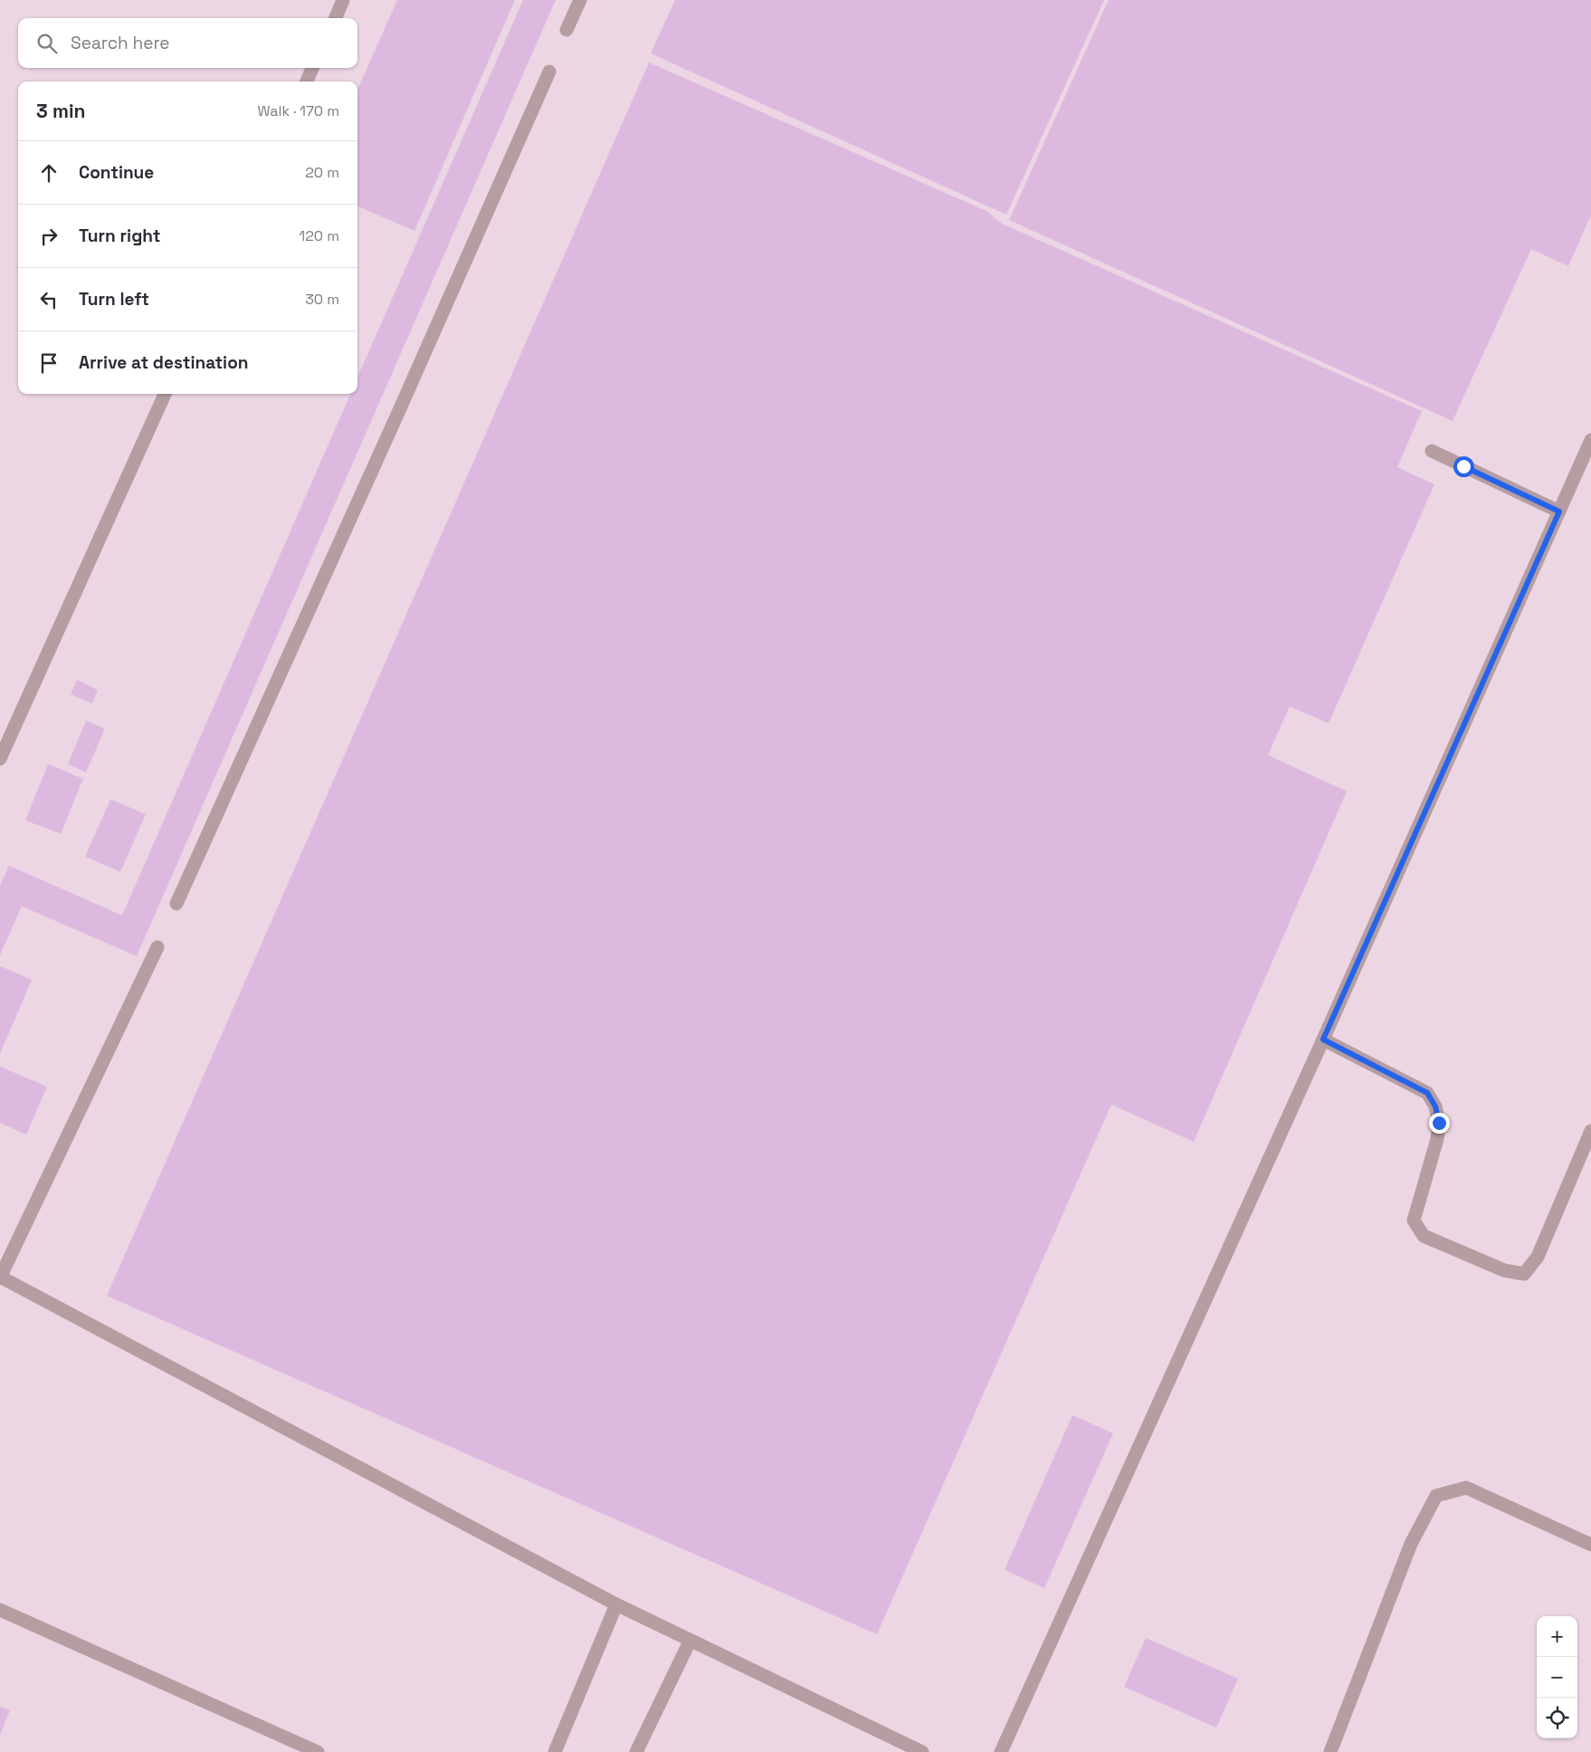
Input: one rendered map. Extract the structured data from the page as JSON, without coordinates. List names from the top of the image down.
{
  "page": {
    "search": "Search here",
    "heading": ["3 min", "Walk · 170 m"],
    "list": [
      ["Continue", "20 m"],
      ["Turn right", "120 m"],
      ["Turn left", "30 m"],
      "Arrive at destination"
    ],
    "map_buttons": ["+", "−"]
  }
}
